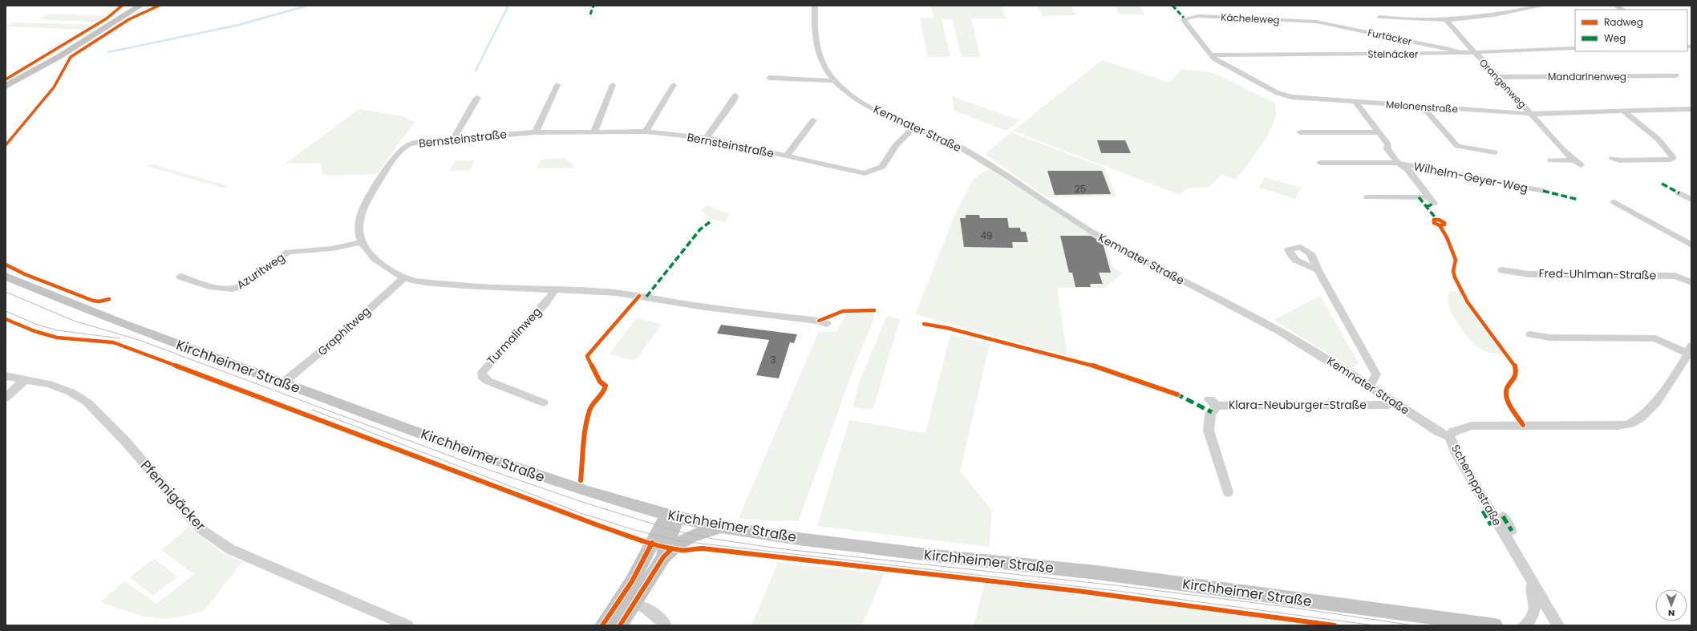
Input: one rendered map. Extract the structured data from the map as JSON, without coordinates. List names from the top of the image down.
{
  "streets": {
    "main road": ["Kirchheimer Straße"],
    "street": [
      "Kächeleweg",
      "Furtäcker",
      "Steinäcker",
      "Mandarinenweg",
      "Orangenweg",
      "Melonenstraße",
      "Kemnater Straße",
      "Bernsteinstraße",
      "Wilhelm-Geyer-Weg",
      "Azuritweg",
      "Fred-Uhlman-Straße",
      "Graphitweg",
      "Turmalinweg",
      "Klara-Neuburger-Straße",
      "Schemppstraße",
      "Pfennigäcker"
    ]
  },
  "crossings": [
    ["Kächeleweg", "Furtäcker"],
    ["Kächeleweg", "Melonenstraße"],
    ["Furtäcker", "Steinäcker"],
    ["Steinäcker", "Orangenweg"],
    ["Steinäcker", "Melonenstraße"],
    ["Mandarinenweg", "Orangenweg"],
    ["Orangenweg", "Melonenstraße"],
    ["Kemnater Straße", "Bernsteinstraße"],
    ["Kemnater Straße", "Klara-Neuburger-Straße"],
    ["Kemnater Straße", "Schemppstraße"],
    ["Bernsteinstraße", "Azuritweg"],
    ["Graphitweg", "Kirchheimer Straße"]
  ],
  "house_numbers": ["25", "49", "3"],
  "legend": ["Radweg", "Weg"],
  "north": "bottom"
}
